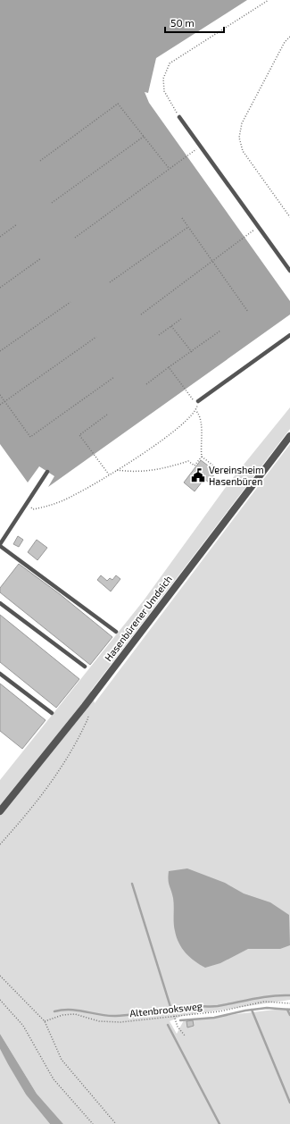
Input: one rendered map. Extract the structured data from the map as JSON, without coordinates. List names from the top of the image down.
{
  "streets": {
    "street": ["Hasenbürener Umdeich"],
    "path": ["Altenbrooksweg"]
  },
  "places": {
    "public building": ["Vereinsheim Hasenbüren"]
  },
  "scale_bar": "50 m"
}
